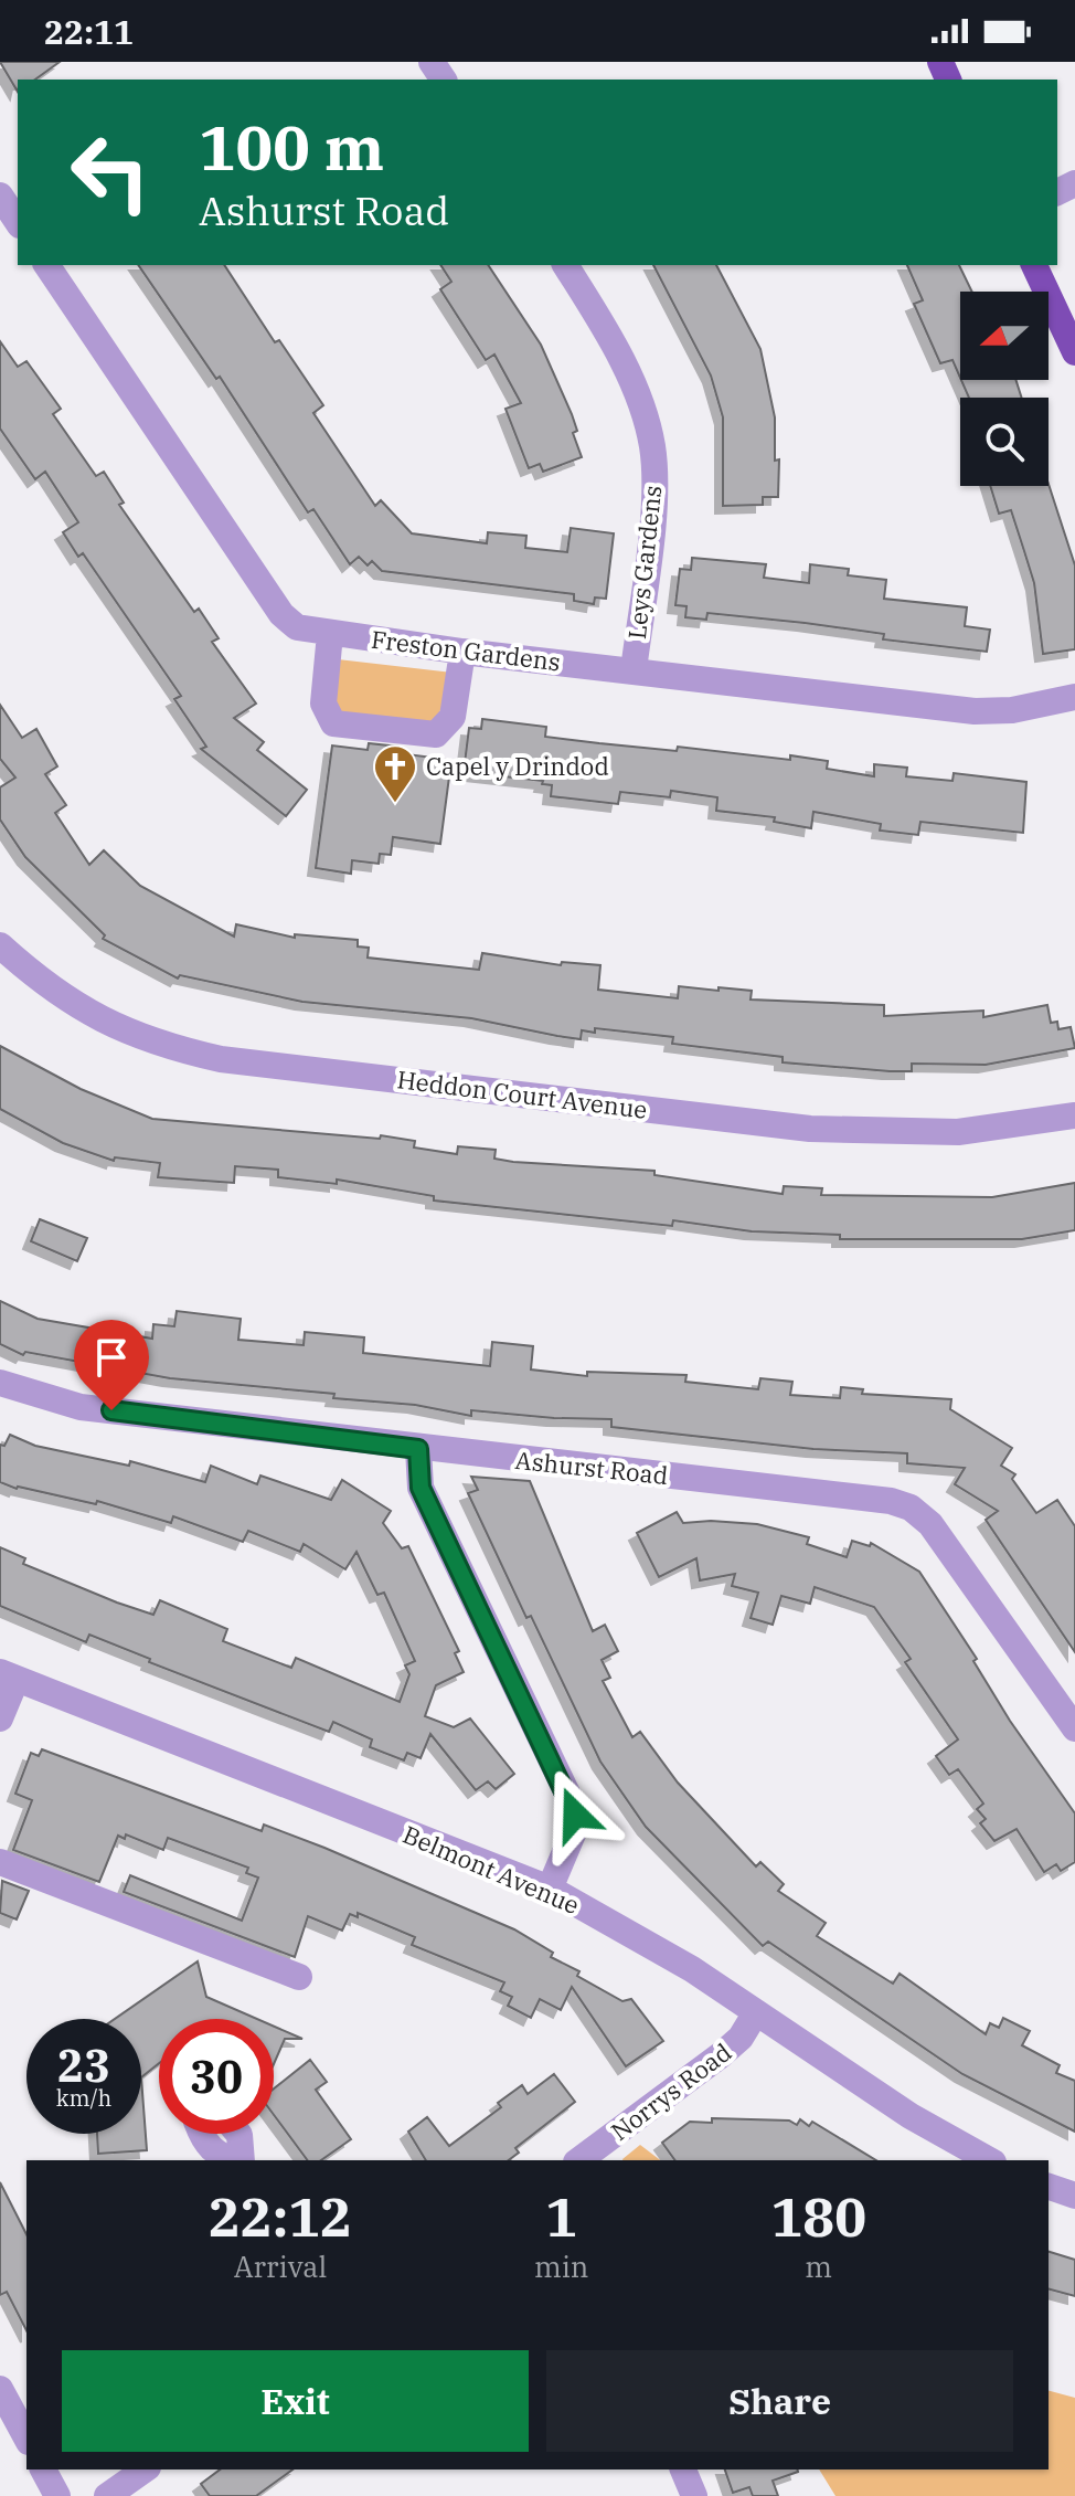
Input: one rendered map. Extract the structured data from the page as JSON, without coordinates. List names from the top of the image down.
{
  "streets": {
    "street": [
      "Leys Gardens",
      "Freston Gardens",
      "Heddon Court Avenue",
      "Ashurst Road",
      "Belmont Avenue",
      "Norrys Road"
    ]
  },
  "crossings": [
    ["Leys Gardens", "Freston Gardens"],
    ["Belmont Avenue", "Norrys Road"]
  ],
  "places": {
    "church": ["Capel y Drindod"]
  },
  "north": "left",
  "page": {
    "status": "22:11",
    "turn": ["100 m", "Ashurst Road"],
    "speed": "23 km/h",
    "limit": "30",
    "eta": [
      "22:12",
      "Arrival",
      "1",
      "min",
      "180",
      "m"
    ],
    "buttons": ["Exit", "Share"]
  }
}
